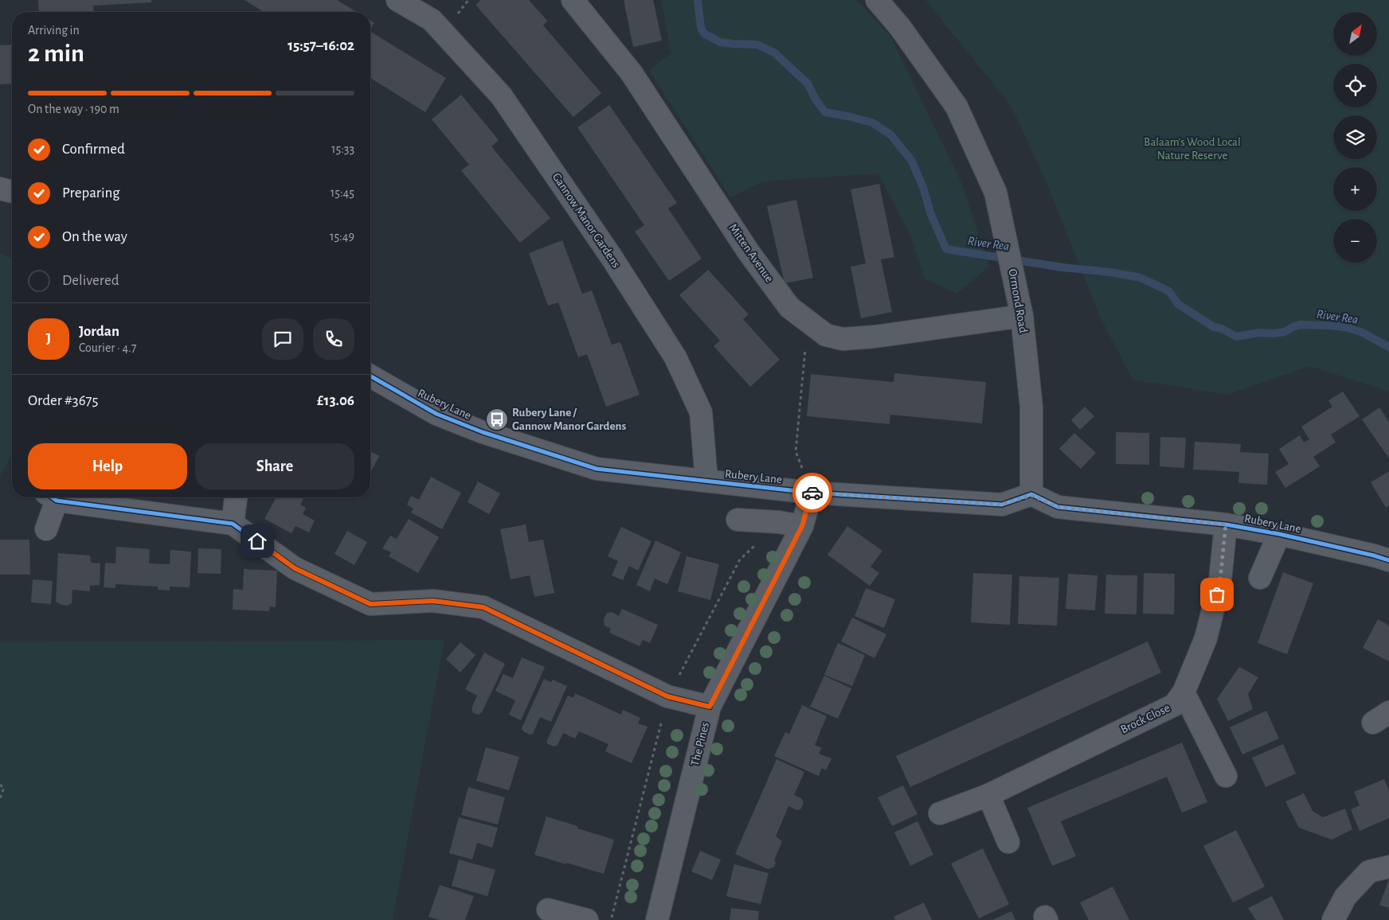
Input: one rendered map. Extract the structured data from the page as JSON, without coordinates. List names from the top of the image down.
{
  "streets": {
    "street": [
      "Gannow Manor Gardens",
      "Mitten Avenue",
      "Ormond Road",
      "Rubery Lane",
      "Brock Close",
      "The Pines"
    ]
  },
  "crossings": [
    ["Gannow Manor Gardens", "Rubery Lane"],
    ["Mitten Avenue", "Ormond Road"],
    ["Ormond Road", "Rubery Lane"],
    ["Rubery Lane", "Brock Close"],
    ["Rubery Lane", "The Pines"]
  ],
  "water": ["River Rea"],
  "parks": ["Balaam's Wood Local Nature Reserve"],
  "places": {
    "bus stop": ["Rubery Lane / Gannow Manor Gardens"]
  },
  "north": "top right",
  "page": {
    "map_buttons": ["+", "−"],
    "heading": ["2 min", "Arriving in", "15:57–16:02"],
    "panel": [
      "Jordan",
      "Courier · 4.7",
      "Order #3675",
      "£13.06"
    ],
    "bar": "On the way · 190 m",
    "list": [
      ["Confirmed", "15:33"],
      ["Preparing", "15:45"],
      ["On the way", "15:49"],
      "Delivered"
    ],
    "round": "J",
    "buttons": ["Help", "Share"]
  }
}
